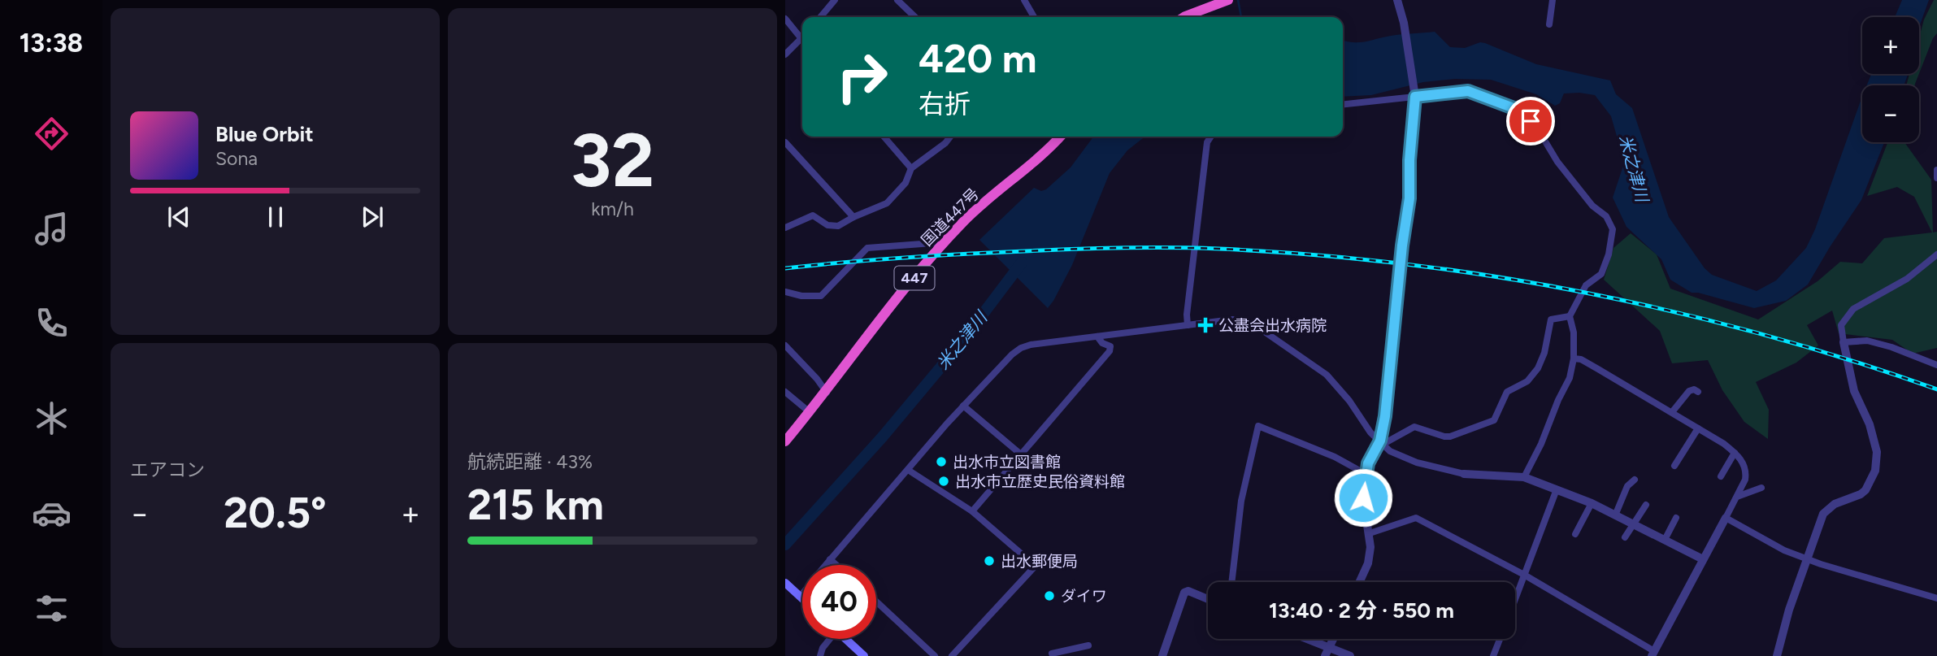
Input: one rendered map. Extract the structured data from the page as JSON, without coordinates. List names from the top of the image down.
{
  "streets": {
    "highway": ["国道447号", "447"]
  },
  "water": ["米之津川"],
  "places": {
    "health": ["公盡会出水病院"],
    "other": [
      "出水市立図書館",
      "出水市立歴史民俗資料館",
      "出水郵便局",
      "ダイワ"
    ]
  },
  "page": {
    "tabs": "13:38",
    "tile": [
      ["32", "km/h"],
      "エアコン",
      ["航続距離 · 43%", "215 km"]
    ],
    "map_buttons": ["+", "−"],
    "turn": ["420 m", "右折"],
    "song": ["Blue Orbit", "Sona"],
    "heat": ["−", "20.5°", "+"],
    "limit": "40",
    "trip": "13:40 · 2 分 · 550 m"
  }
}
